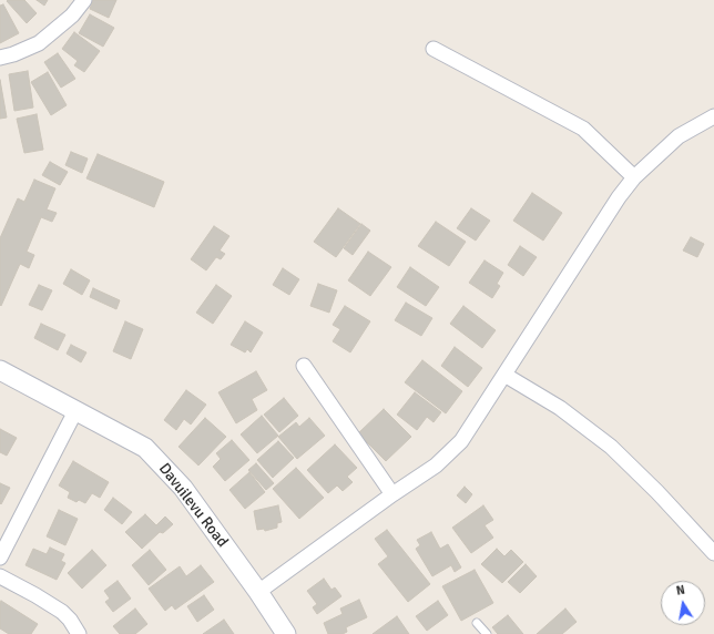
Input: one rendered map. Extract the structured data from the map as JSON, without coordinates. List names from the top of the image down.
{
  "streets": {
    "street": ["Davuilevu Road"]
  },
  "north": "top"
}
